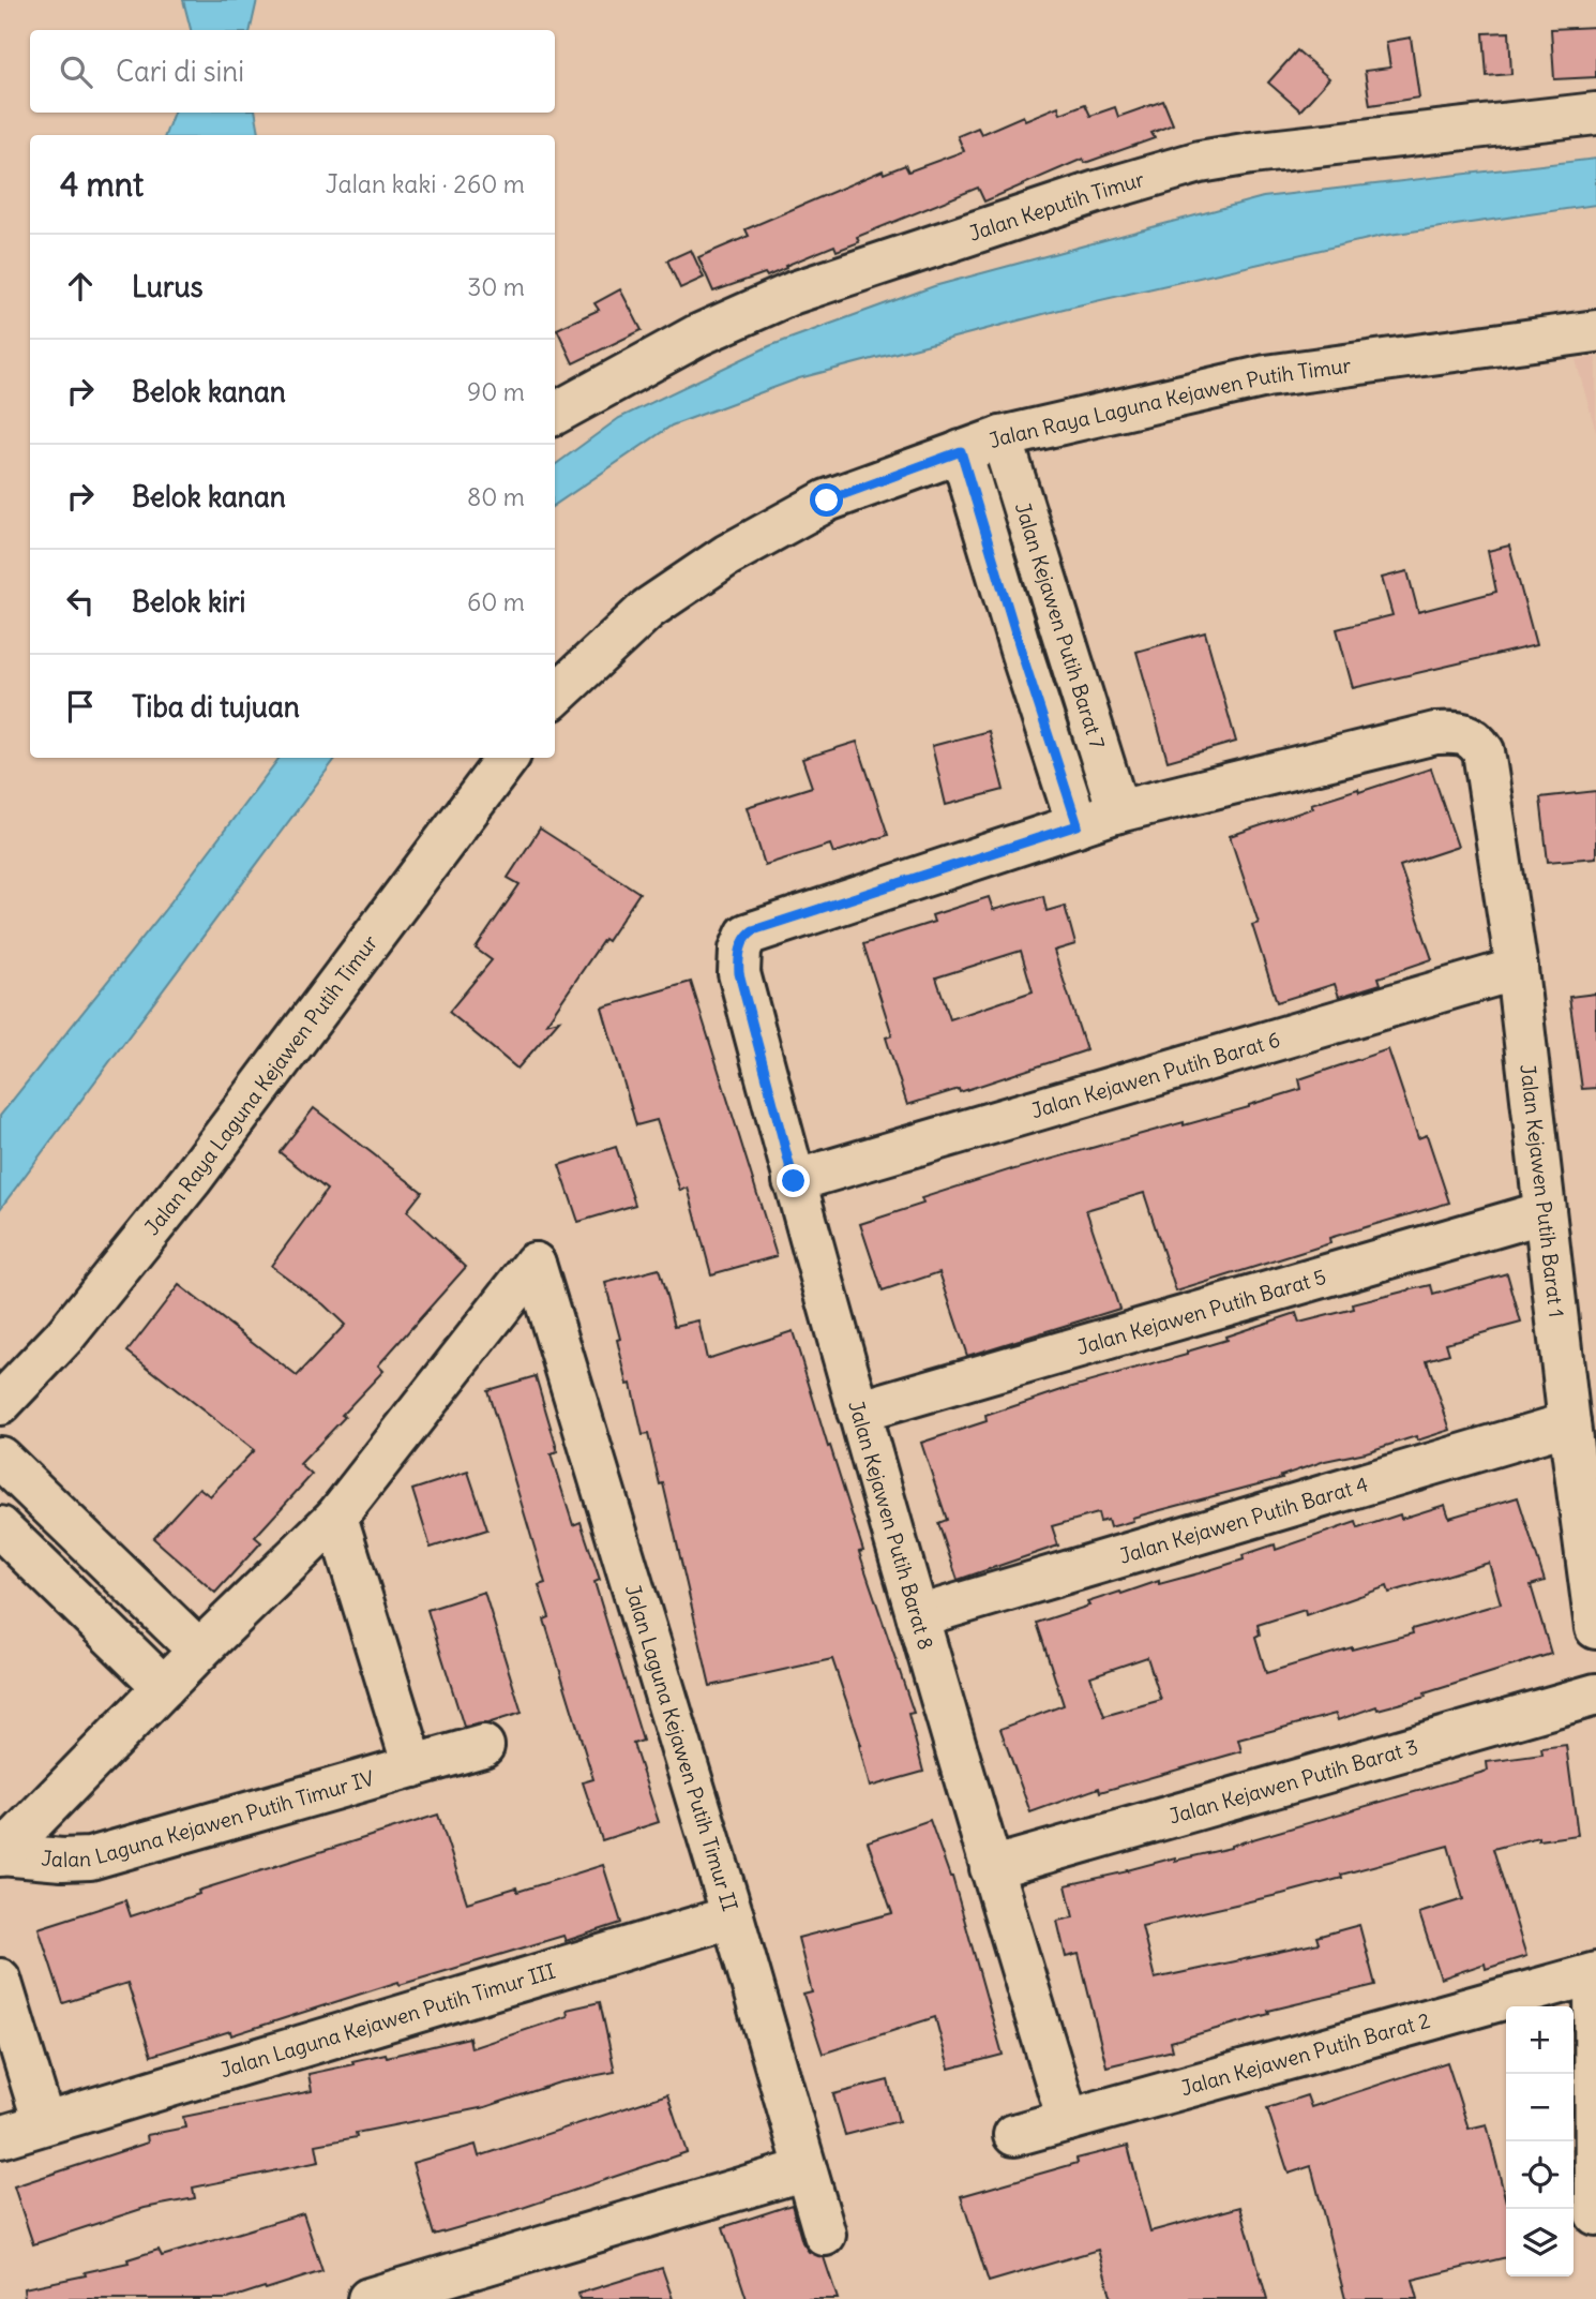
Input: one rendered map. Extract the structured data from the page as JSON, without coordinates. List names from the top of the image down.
{
  "streets": {
    "street": [
      "Jalan Keputih Timur",
      "Jalan Raya Laguna Kejawen Putih Timur",
      "Jalan Kejawen Putih Barat 7",
      "Jalan Kejawen Putih Barat 6",
      "Jalan Kejawen Putih Barat 1",
      "Jalan Kejawen Putih Barat 5",
      "Jalan Kejawen Putih Barat 4",
      "Jalan Kejawen Putih Barat 8",
      "Jalan Laguna Kejawen Putih Timur II",
      "Jalan Kejawen Putih Barat 3",
      "Jalan Laguna Kejawen Putih Timur IV",
      "Jalan Laguna Kejawen Putih Timur III",
      "Jalan Kejawen Putih Barat 2"
    ]
  },
  "crossings": [
    ["Jalan Raya Laguna Kejawen Putih Timur", "Jalan Kejawen Putih Barat 7"],
    ["Jalan Kejawen Putih Barat 7", "Jalan Kejawen Putih Barat 1"],
    ["Jalan Kejawen Putih Barat 7", "Jalan Kejawen Putih Barat 8"],
    ["Jalan Kejawen Putih Barat 6", "Jalan Kejawen Putih Barat 1"],
    ["Jalan Kejawen Putih Barat 6", "Jalan Kejawen Putih Barat 8"],
    ["Jalan Kejawen Putih Barat 1", "Jalan Kejawen Putih Barat 5"],
    ["Jalan Kejawen Putih Barat 1", "Jalan Kejawen Putih Barat 4"],
    ["Jalan Kejawen Putih Barat 5", "Jalan Kejawen Putih Barat 8"],
    ["Jalan Kejawen Putih Barat 4", "Jalan Kejawen Putih Barat 8"],
    ["Jalan Kejawen Putih Barat 8", "Jalan Kejawen Putih Barat 3"],
    ["Jalan Kejawen Putih Barat 8", "Jalan Kejawen Putih Barat 2"],
    ["Jalan Laguna Kejawen Putih Timur II", "Jalan Laguna Kejawen Putih Timur IV"],
    ["Jalan Laguna Kejawen Putih Timur II", "Jalan Laguna Kejawen Putih Timur III"]
  ],
  "page": {
    "search": "Cari di sini",
    "heading": ["4 mnt", "Jalan kaki · 260 m"],
    "list": [
      ["Lurus", "30 m"],
      ["Belok kanan", "90 m"],
      ["Belok kanan", "80 m"],
      ["Belok kiri", "60 m"],
      "Tiba di tujuan"
    ],
    "map_buttons": ["+", "−"]
  }
}
